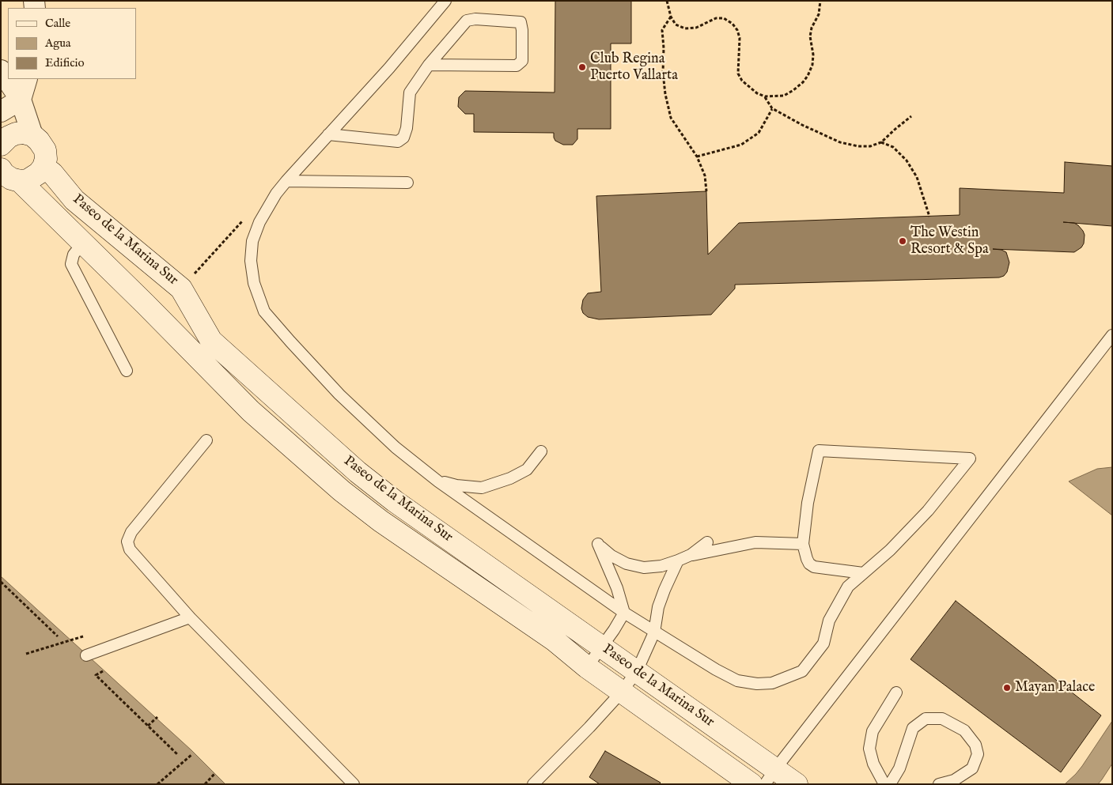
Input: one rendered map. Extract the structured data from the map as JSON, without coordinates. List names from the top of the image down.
{
  "streets": {
    "street": ["Paseo de la Marina Sur"]
  },
  "places": ["Club Regina Puerto Vallarta", "The Westin Resort & Spa", "Mayan Palace"],
  "legend": ["Calle", "Agua", "Edificio"]
}
